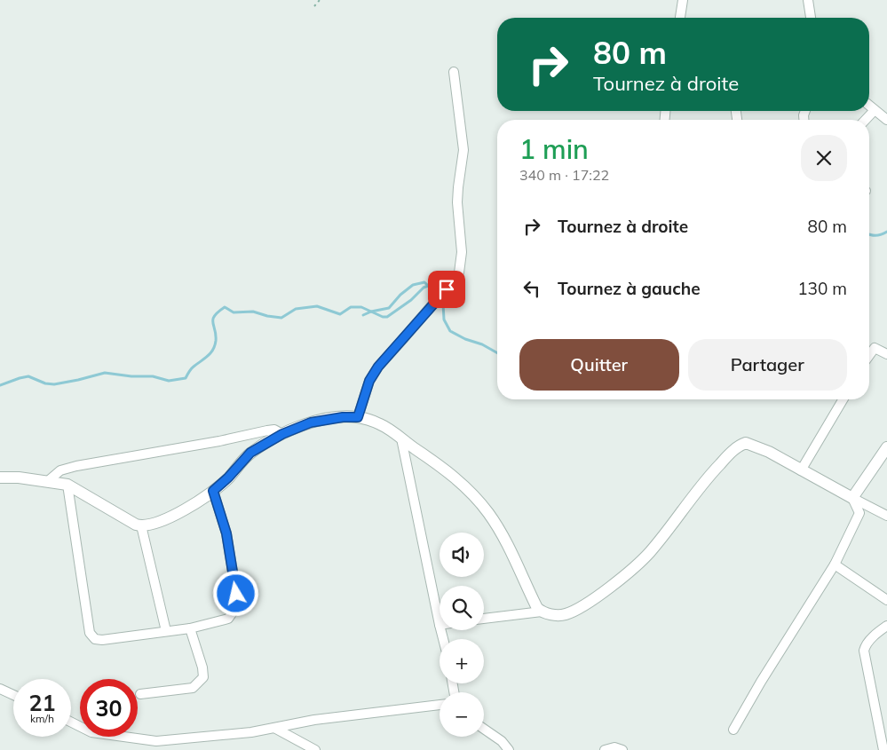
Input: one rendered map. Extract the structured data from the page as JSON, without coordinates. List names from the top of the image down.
{
  "page": {
    "turn": ["80 m", "Tournez à droite"],
    "heading": ["1 min", "340 m · 17:22"],
    "list": [
      {
        "name": "Tournez à droite",
        "value": "80 m"
      },
      {
        "name": "Tournez à gauche",
        "value": "130 m"
      }
    ],
    "buttons": ["Quitter", "Partager"],
    "map_buttons": ["+", "−"],
    "speed": "21 km/h",
    "limit": "30"
  }
}
